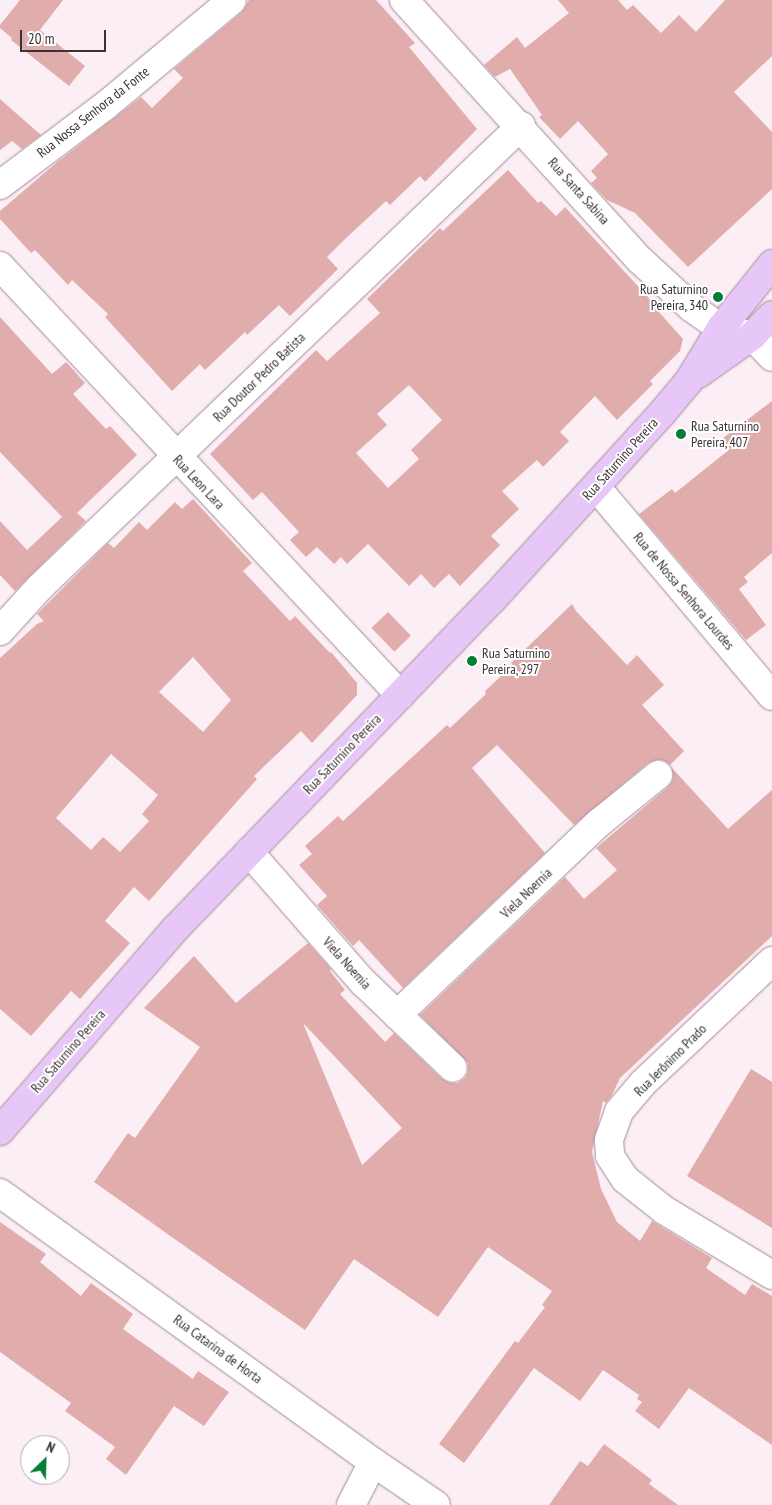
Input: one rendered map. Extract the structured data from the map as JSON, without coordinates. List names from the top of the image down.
{
  "streets": {
    "main road": ["Rua Saturnino Pereira"],
    "street": [
      "Rua Nossa Senhora da Fonte",
      "Rua Santa Sabina",
      "Rua Doutor Pedro Batista",
      "Rua Leon Lara",
      "Rua de Nossa Senhora Lourdes",
      "Viela Noernia",
      "Viela Noemia",
      "Rua Jerônimo Prado",
      "Rua Catarina de Horta"
    ]
  },
  "crossings": [
    ["Rua Santa Sabina", "Rua Doutor Pedro Batista"],
    ["Rua Santa Sabina", "Rua Saturnino Pereira"],
    ["Rua Doutor Pedro Batista", "Rua Leon Lara"],
    ["Rua Saturnino Pereira", "Rua Leon Lara"],
    ["Rua Saturnino Pereira", "Rua de Nossa Senhora Lourdes"],
    ["Rua Saturnino Pereira", "Viela Noemia"],
    ["Viela Noernia", "Viela Noemia"]
  ],
  "places": ["Rua Saturnino Pereira, 340", "Rua Saturnino Pereira, 407", "Rua Saturnino Pereira, 297"],
  "scale_bar": "20 m",
  "north": "top right"
}
